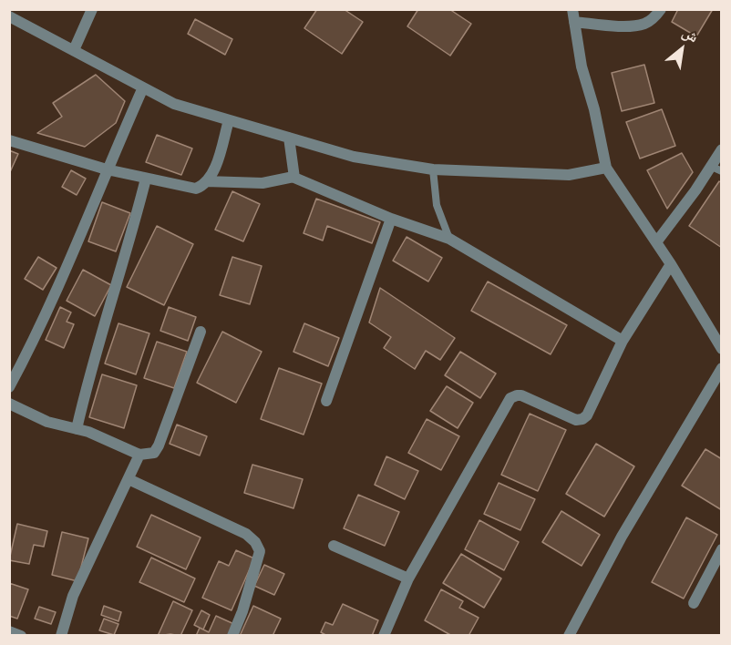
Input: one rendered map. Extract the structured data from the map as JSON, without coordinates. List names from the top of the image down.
{
  "north": "top right"
}
